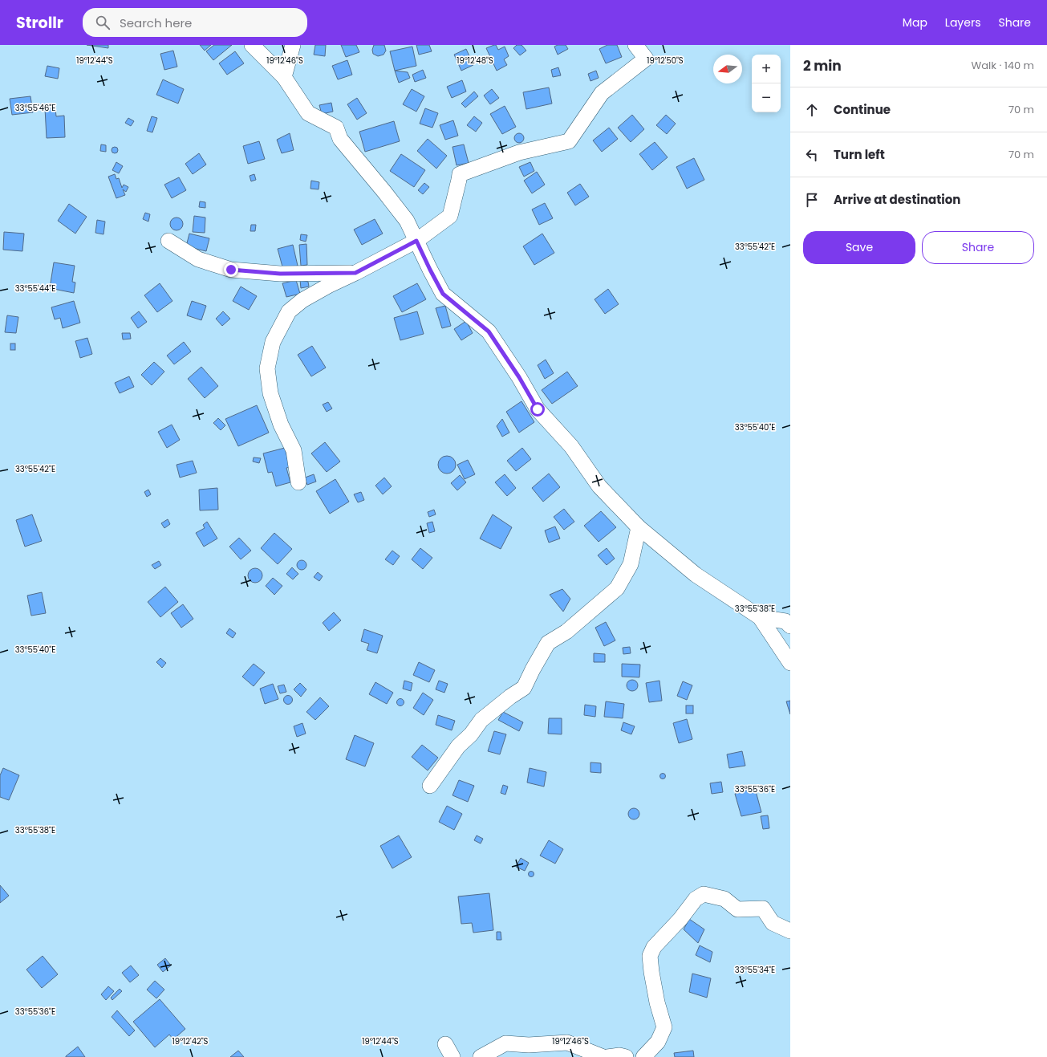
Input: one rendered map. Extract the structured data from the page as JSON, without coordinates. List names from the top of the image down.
{
  "north": "left",
  "page": {
    "header": "Strollr",
    "search": "Search here",
    "nav": ["Map", "Layers", "Share"],
    "heading": ["2 min", "Walk · 140 m"],
    "map_buttons": ["+", "−"],
    "list": [
      ["Continue", "70 m"],
      ["Turn left", "70 m"],
      "Arrive at destination"
    ],
    "buttons": ["Save", "Share"]
  },
  "coordinates": [
    "19°12'44\"S",
    "19°12'46\"S",
    "19°12'48\"S",
    "19°12'50\"S",
    "33°55'46\"E",
    "33°55'42\"E",
    "33°55'44\"E",
    "33°55'40\"E",
    "33°55'38\"E",
    "33°55'36\"E",
    "33°55'34\"E",
    "19°12'42\"S"
  ]
}
